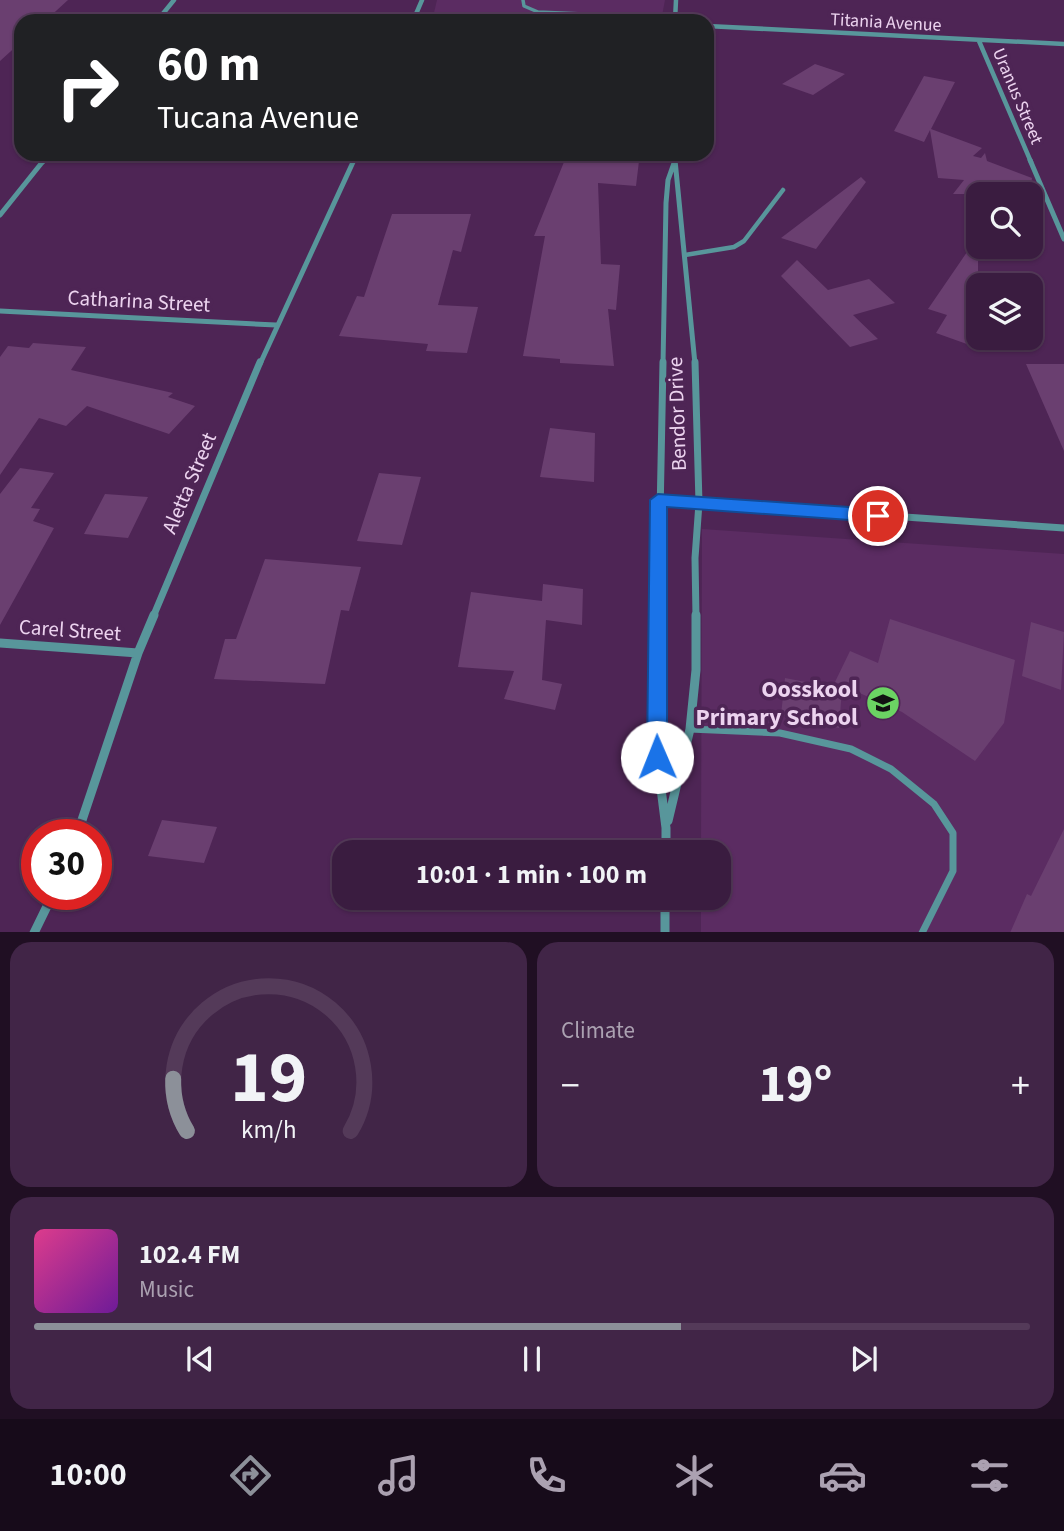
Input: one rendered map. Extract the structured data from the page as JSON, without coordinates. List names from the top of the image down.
{
  "streets": {
    "street": [
      "Titania Avenue",
      "Uranus Street",
      "Catharina Street",
      "Bendor Drive",
      "Aletta Street",
      "Carel Street"
    ]
  },
  "crossings": [
    ["Titania Avenue", "Uranus Street"],
    ["Catharina Street", "Aletta Street"],
    ["Aletta Street", "Carel Street"]
  ],
  "places": {
    "school or university": ["Oosskool Primary School"]
  },
  "page": {
    "turn": ["60 m", "Tucana Avenue"],
    "limit": "30",
    "trip": "10:01 · 1 min · 100 m",
    "tile": "Climate",
    "heat": ["−", "19°", "+"],
    "song": ["102.4 FM", "Music"],
    "tabs": "10:00",
    "gauge": ["19", "km/h"]
  }
}
